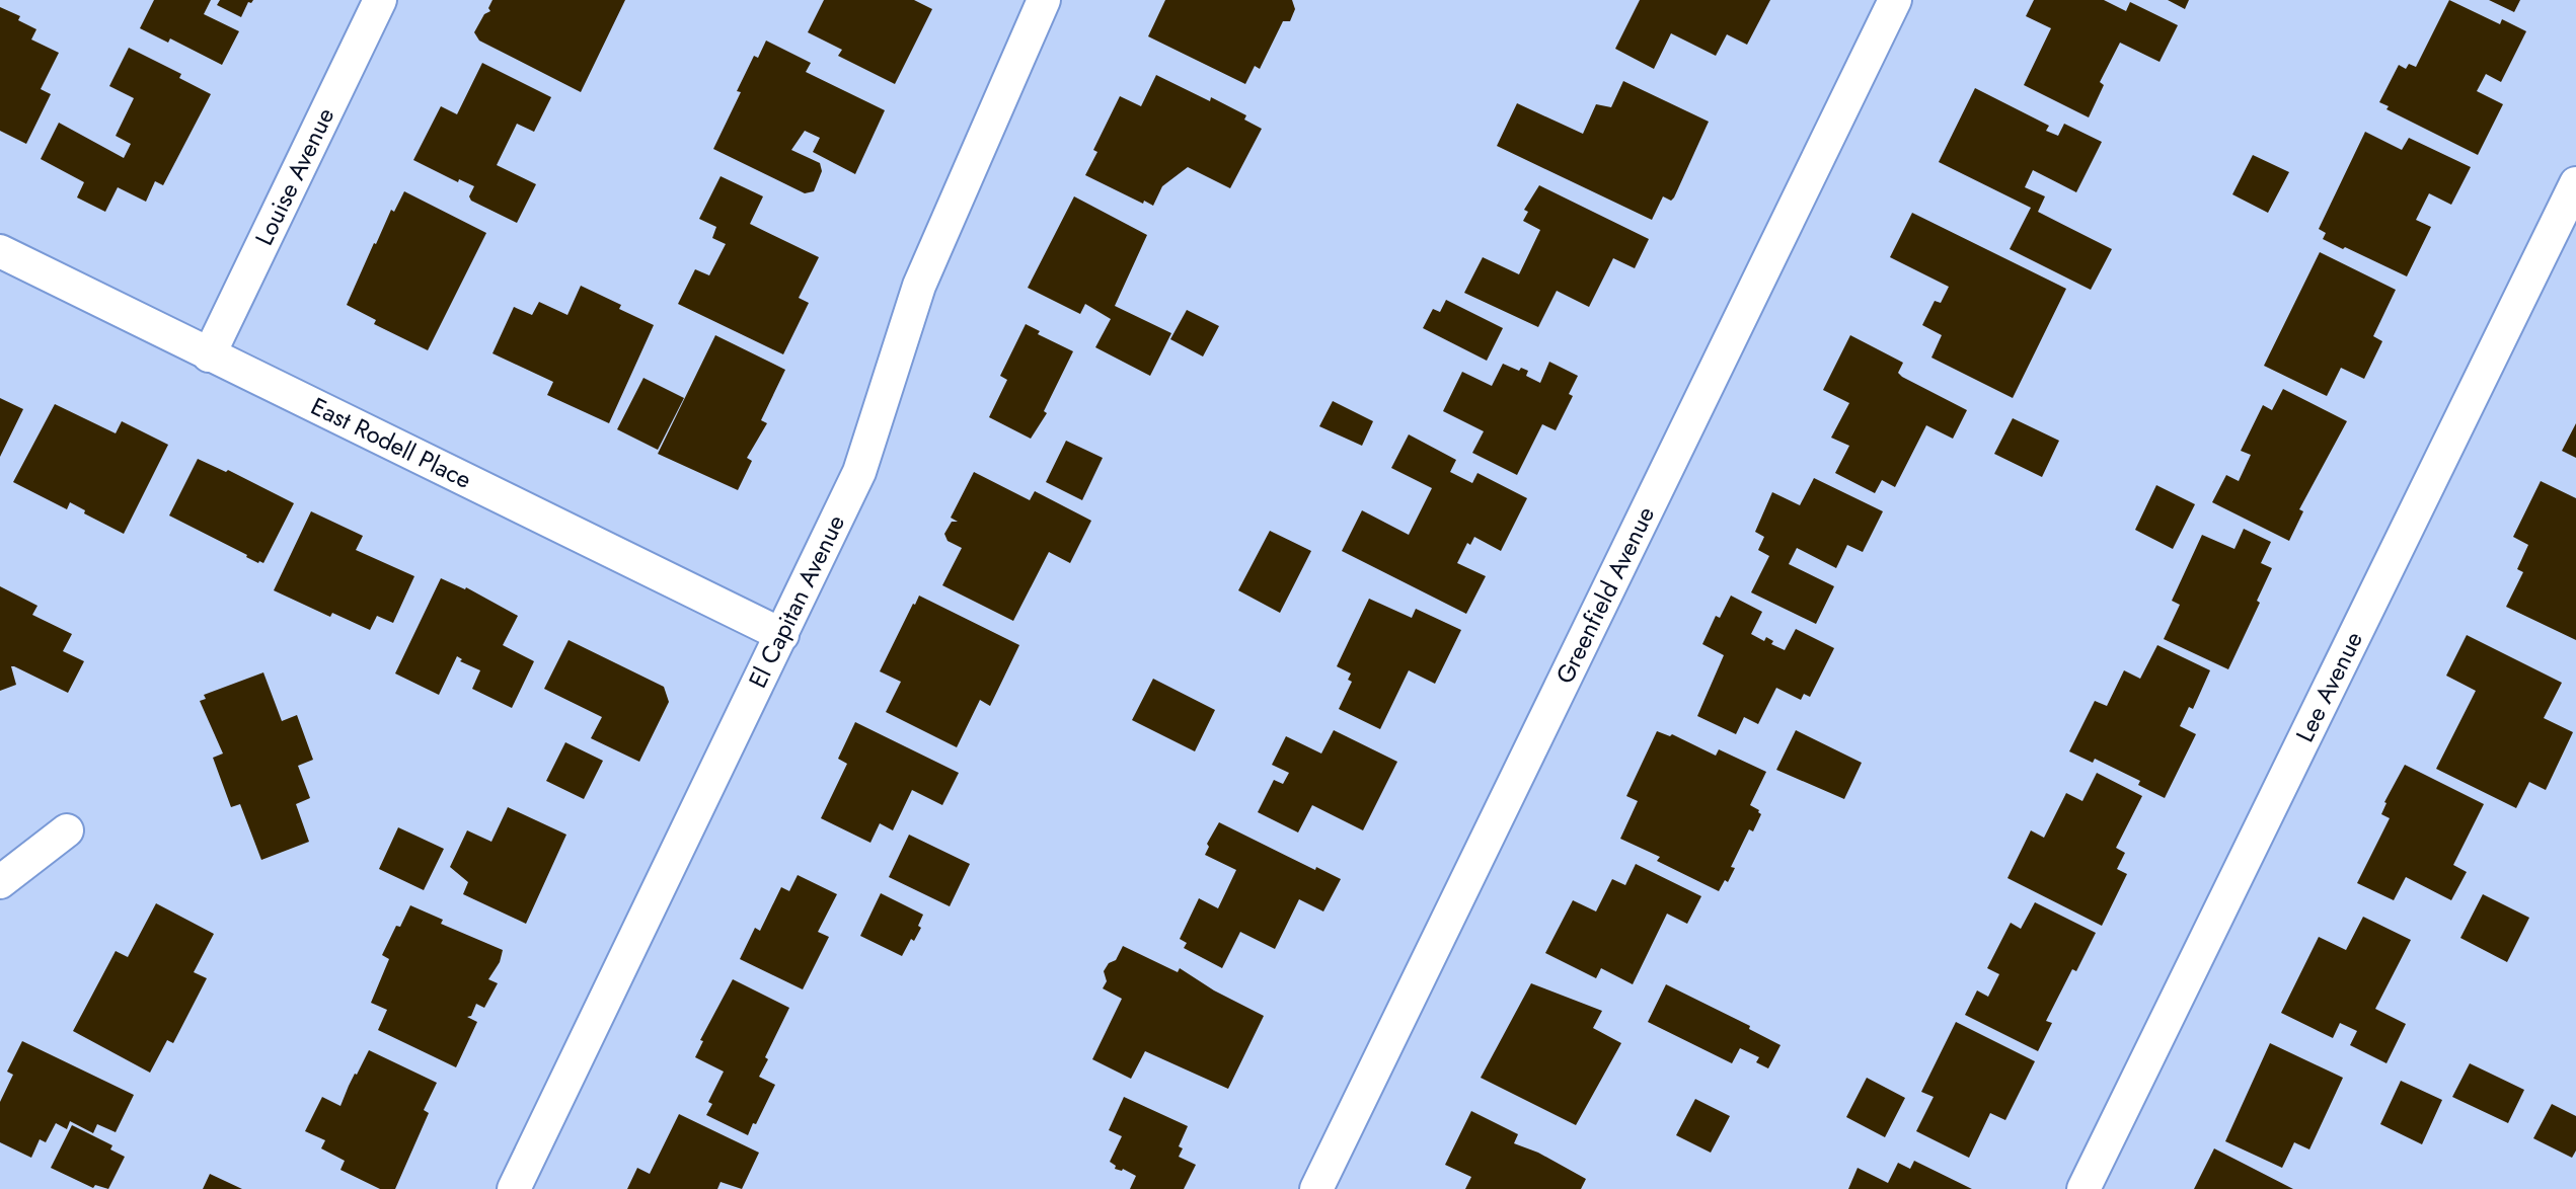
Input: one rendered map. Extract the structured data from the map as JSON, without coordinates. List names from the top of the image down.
{
  "streets": {
    "street": [
      "Louise Avenue",
      "East Rodell Place",
      "Greenfield Avenue",
      "El Capitan Avenue",
      "Lee Avenue"
    ]
  },
  "crossings": [
    ["Louise Avenue", "East Rodell Place"],
    ["East Rodell Place", "El Capitan Avenue"]
  ]
}
